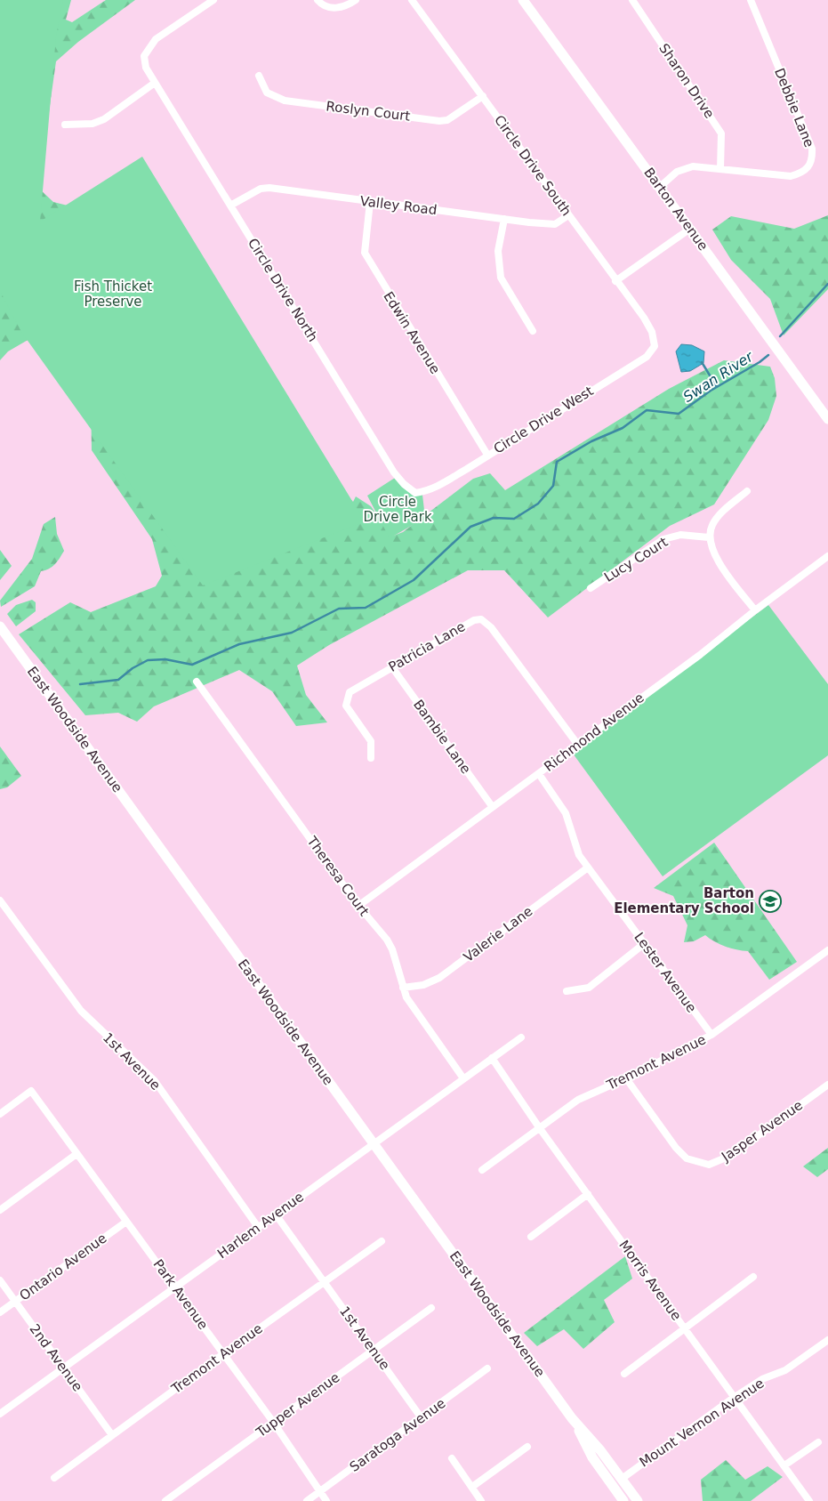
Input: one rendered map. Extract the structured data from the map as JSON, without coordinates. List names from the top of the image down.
{
  "streets": {
    "main road": ["Barton Avenue", "East Woodside Avenue"],
    "street": [
      "Sharon Drive",
      "Debbie Lane",
      "Roslyn Court",
      "Circle Drive South",
      "Valley Road",
      "Circle Drive North",
      "Edwin Avenue",
      "Circle Drive West",
      "Lucy Court",
      "Patricia Lane",
      "Richmond Avenue",
      "Bambie Lane",
      "Theresa Court",
      "Valerie Lane",
      "Lester Avenue",
      "1st Avenue",
      "Tremont Avenue",
      "Jasper Avenue",
      "Harlem Avenue",
      "Ontario Avenue",
      "Morris Avenue",
      "Park Avenue",
      "2nd Avenue",
      "Tupper Avenue",
      "Mount Vernon Avenue",
      "Saratoga Avenue"
    ]
  },
  "crossings": [
    ["Sharon Drive", "Debbie Lane"],
    ["Debbie Lane", "Barton Avenue"],
    ["Roslyn Court", "Circle Drive South"],
    ["Circle Drive South", "Valley Road"],
    ["Circle Drive South", "Circle Drive West"],
    ["Valley Road", "Circle Drive North"],
    ["Valley Road", "Edwin Avenue"],
    ["Circle Drive North", "Circle Drive West"],
    ["Edwin Avenue", "Circle Drive West"],
    ["Patricia Lane", "Richmond Avenue"],
    ["Patricia Lane", "Bambie Lane"],
    ["East Woodside Avenue", "Harlem Avenue"],
    ["East Woodside Avenue", "Mount Vernon Avenue"],
    ["Richmond Avenue", "Bambie Lane"],
    ["Richmond Avenue", "Theresa Court"],
    ["Richmond Avenue", "Lester Avenue"],
    ["Theresa Court", "Valerie Lane"],
    ["Theresa Court", "Harlem Avenue"],
    ["Valerie Lane", "Lester Avenue"],
    ["Lester Avenue", "Tremont Avenue"],
    ["1st Avenue", "Tremont Avenue"],
    ["1st Avenue", "Harlem Avenue"],
    ["1st Avenue", "Tupper Avenue"],
    ["1st Avenue", "Saratoga Avenue"],
    ["Tremont Avenue", "Jasper Avenue"],
    ["Tremont Avenue", "Morris Avenue"],
    ["Tremont Avenue", "Park Avenue"],
    ["Tremont Avenue", "2nd Avenue"],
    ["Harlem Avenue", "Morris Avenue"],
    ["Harlem Avenue", "Park Avenue"],
    ["Harlem Avenue", "2nd Avenue"],
    ["Ontario Avenue", "Park Avenue"],
    ["Ontario Avenue", "2nd Avenue"],
    ["Morris Avenue", "Mount Vernon Avenue"],
    ["Park Avenue", "Tupper Avenue"],
    ["Park Avenue", "Saratoga Avenue"]
  ],
  "water": ["Swan River"],
  "parks": ["Fish Thicket Preserve", "Circle Drive Park"],
  "places": {
    "school or university": ["Barton Elementary School"]
  }
}
